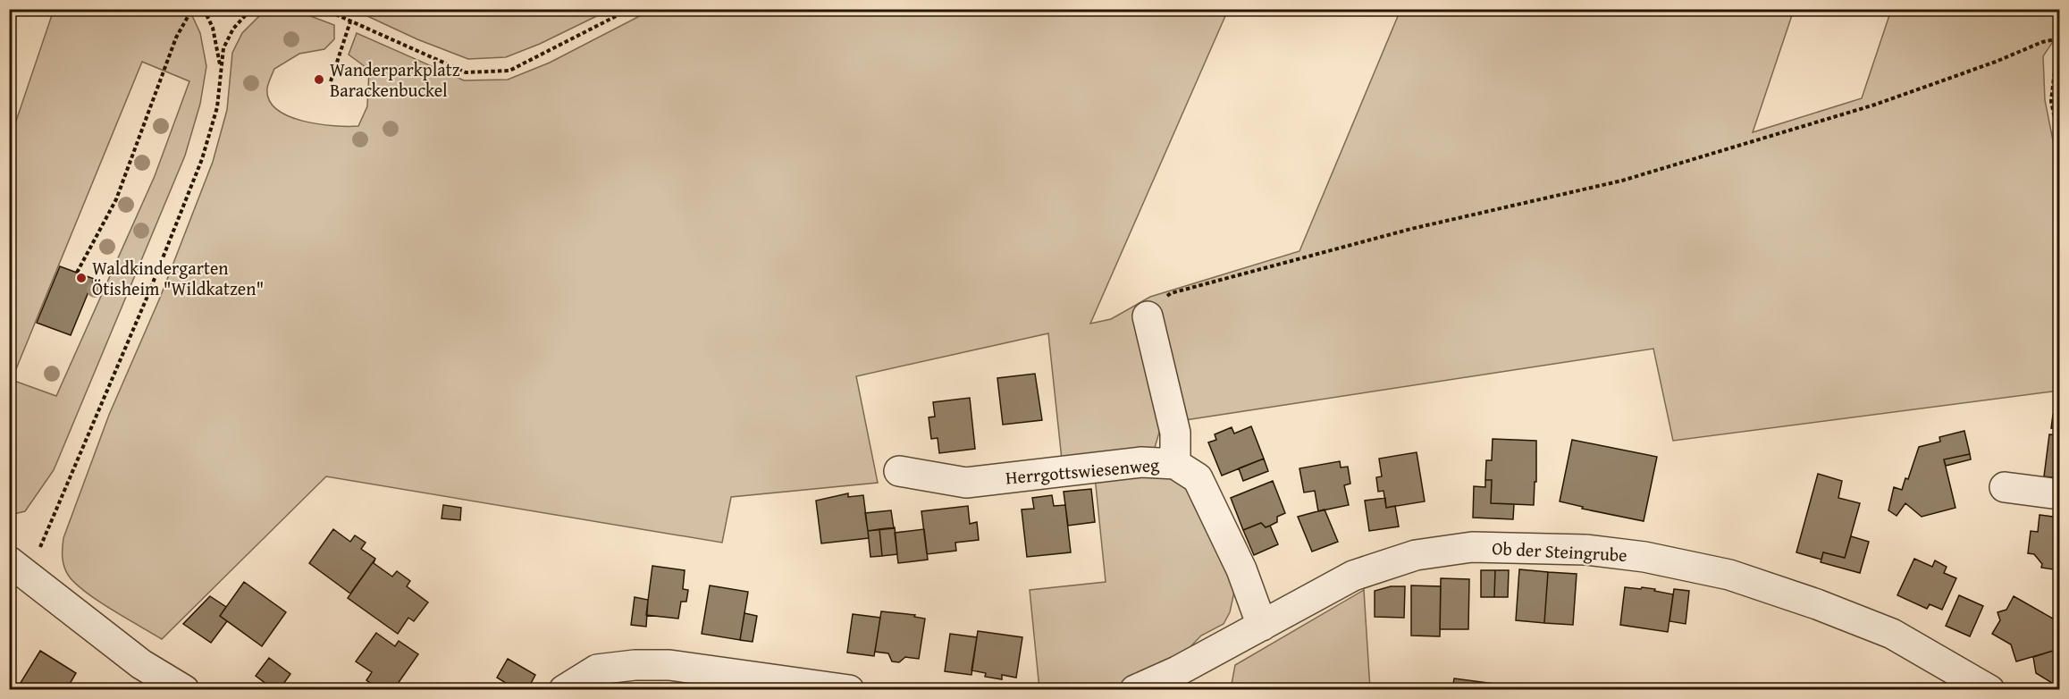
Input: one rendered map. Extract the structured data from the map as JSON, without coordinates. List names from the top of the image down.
{
  "streets": {
    "street": ["Herrgottswiesenweg", "Ob der Steingrube"]
  },
  "crossings": [
    ["Herrgottswiesenweg", "Ob der Steingrube"]
  ],
  "places": ["Wanderparkplatz Barackenbuckel", "Waldkindergarten Ötisheim \"Wildkatzen\""]
}
